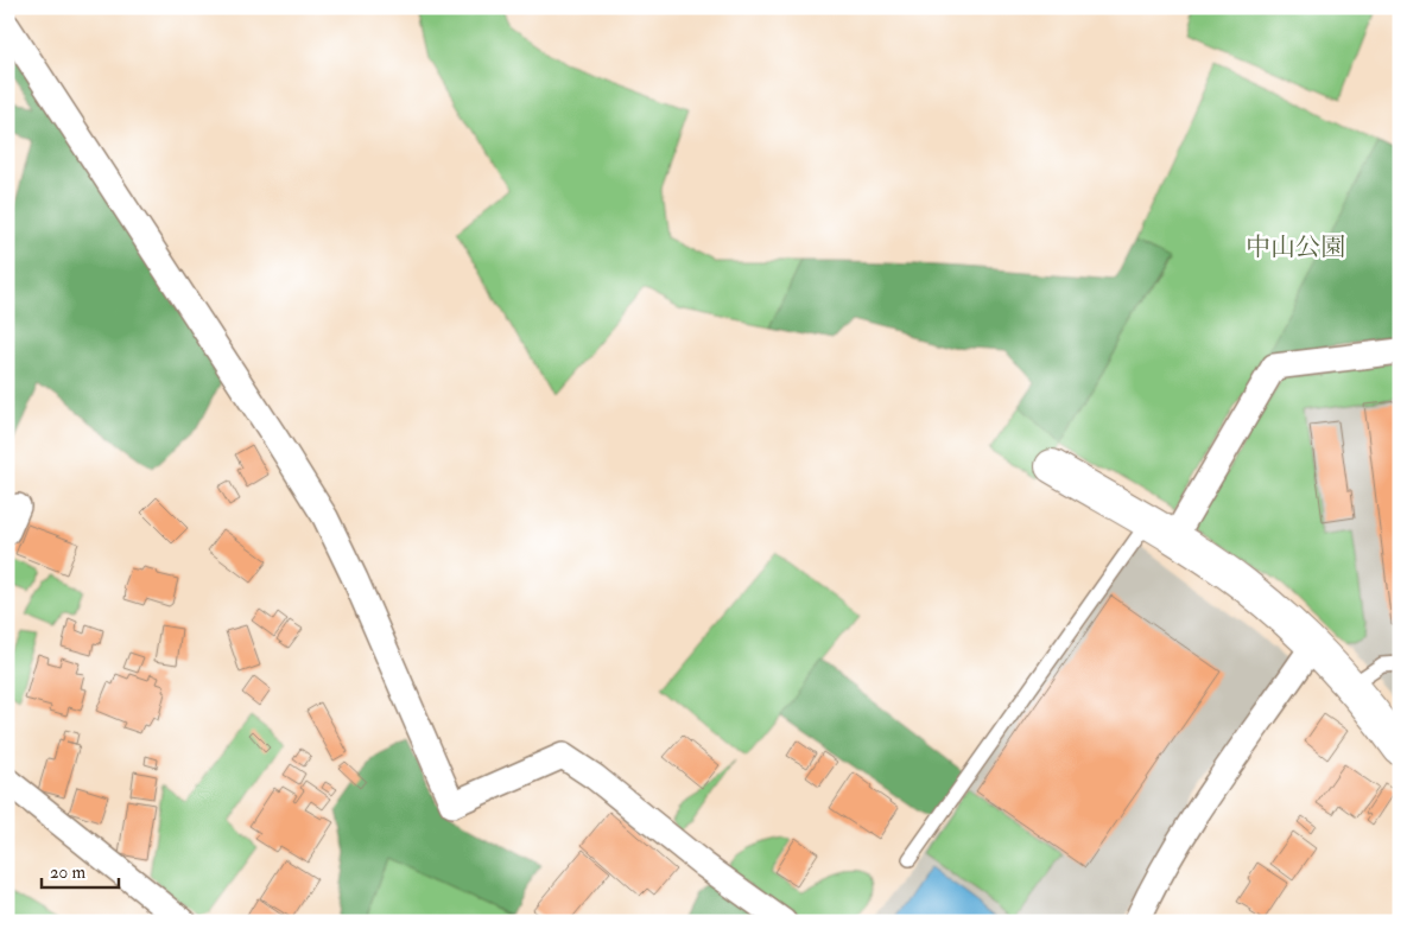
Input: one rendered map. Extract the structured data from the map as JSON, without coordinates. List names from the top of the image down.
{
  "parks": ["中山公園"],
  "scale_bar": "20 m"
}
